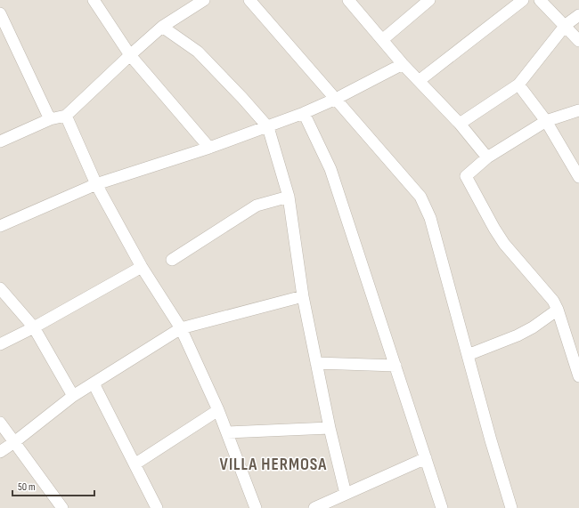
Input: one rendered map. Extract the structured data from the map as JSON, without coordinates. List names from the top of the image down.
{
  "districts": ["VILLA HERMOSA"],
  "scale_bar": "50 m"
}
